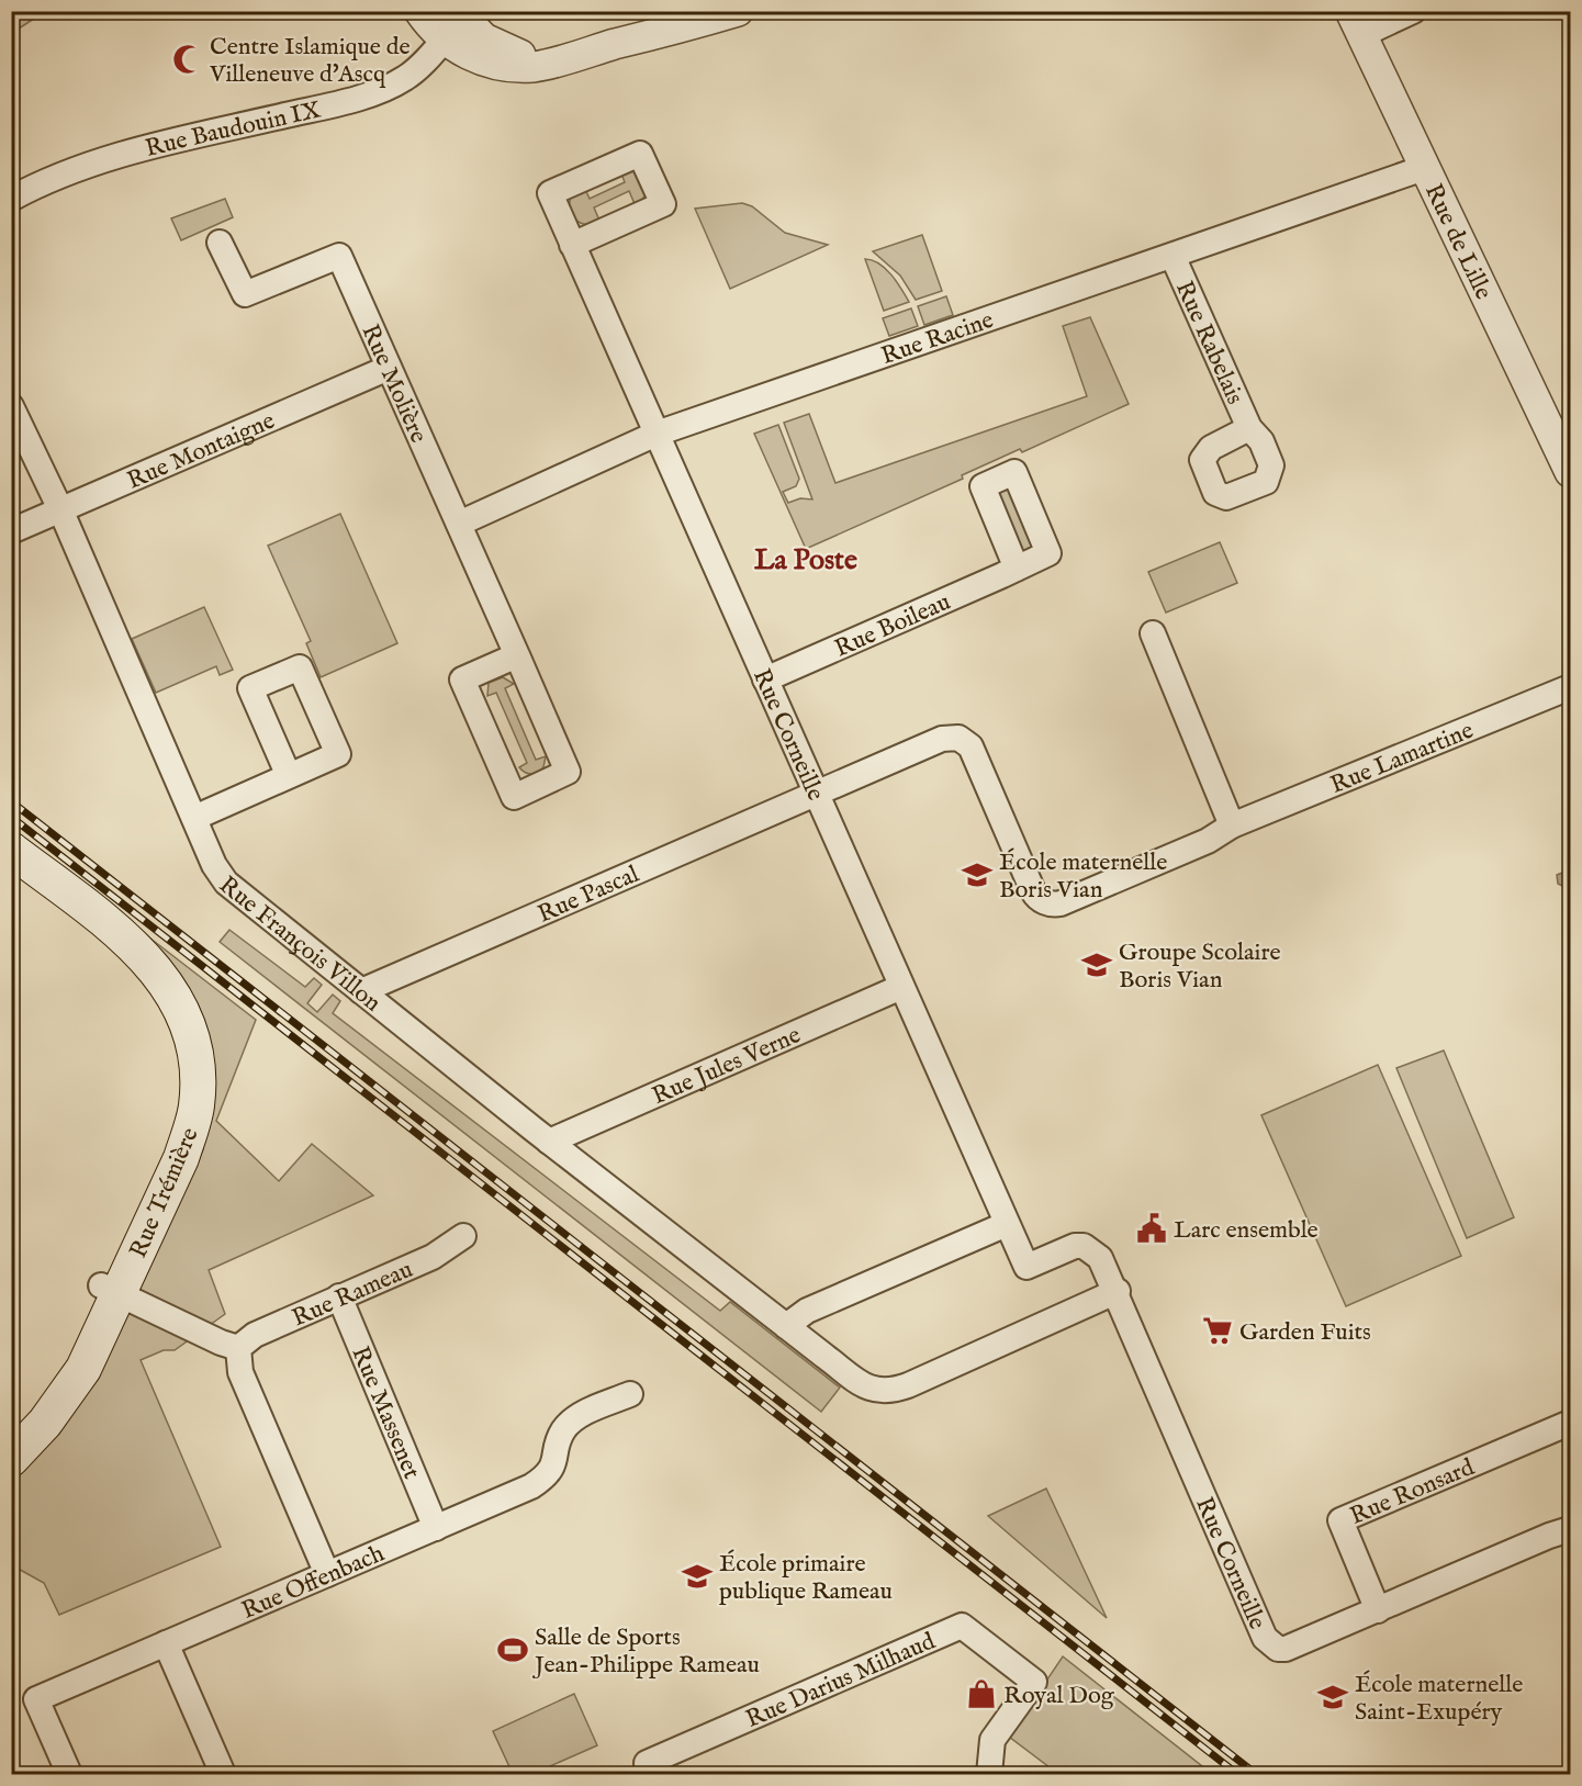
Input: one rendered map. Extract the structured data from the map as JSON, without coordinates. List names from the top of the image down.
{
  "streets": {
    "main road": ["Rue Trémière"],
    "street": [
      "Rue Baudouin IX",
      "Rue de Lille",
      "Rue Racine",
      "Rue Rabelais",
      "Rue Molière",
      "Rue Montaigne",
      "Rue Boileau",
      "Rue Corneille",
      "Rue Lamartine",
      "Rue Pascal",
      "Rue François Villon",
      "Rue Jules Verne",
      "Rue Rameau",
      "Rue Massenet",
      "Rue Ronsard",
      "Rue Offenbach",
      "Rue Darius Milhaud"
    ]
  },
  "crossings": [
    ["Rue de Lille", "Rue Racine"],
    ["Rue Racine", "Rue Rabelais"],
    ["Rue Racine", "Rue Molière"],
    ["Rue Racine", "Rue Corneille"],
    ["Rue Molière", "Rue Montaigne"],
    ["Rue Montaigne", "Rue François Villon"],
    ["Rue Boileau", "Rue Corneille"],
    ["Rue Corneille", "Rue Lamartine"],
    ["Rue Corneille", "Rue Pascal"],
    ["Rue Corneille", "Rue Jules Verne"],
    ["Rue Corneille", "Rue Ronsard"],
    ["Rue Lamartine", "Rue Pascal"],
    ["Rue Pascal", "Rue François Villon"],
    ["Rue François Villon", "Rue Jules Verne"],
    ["Rue Rameau", "Rue Massenet"],
    ["Rue Massenet", "Rue Offenbach"]
  ],
  "districts": ["La Poste"],
  "places": {
    "mosque": ["Centre Islamique de Villeneuve d'Ascq"],
    "school or university": [
      "École maternelle Boris Vian",
      "Groupe Scolaire Boris Vian",
      "École primaire publique Rameau",
      "École maternelle Saint-Exupéry"
    ],
    "public building": ["Larc ensemble"],
    "supermarket": ["Garden Fuits"],
    "sports": ["Salle de Sports Jean-Philippe Rameau"],
    "shop": ["Royal Dog"]
  }
}
